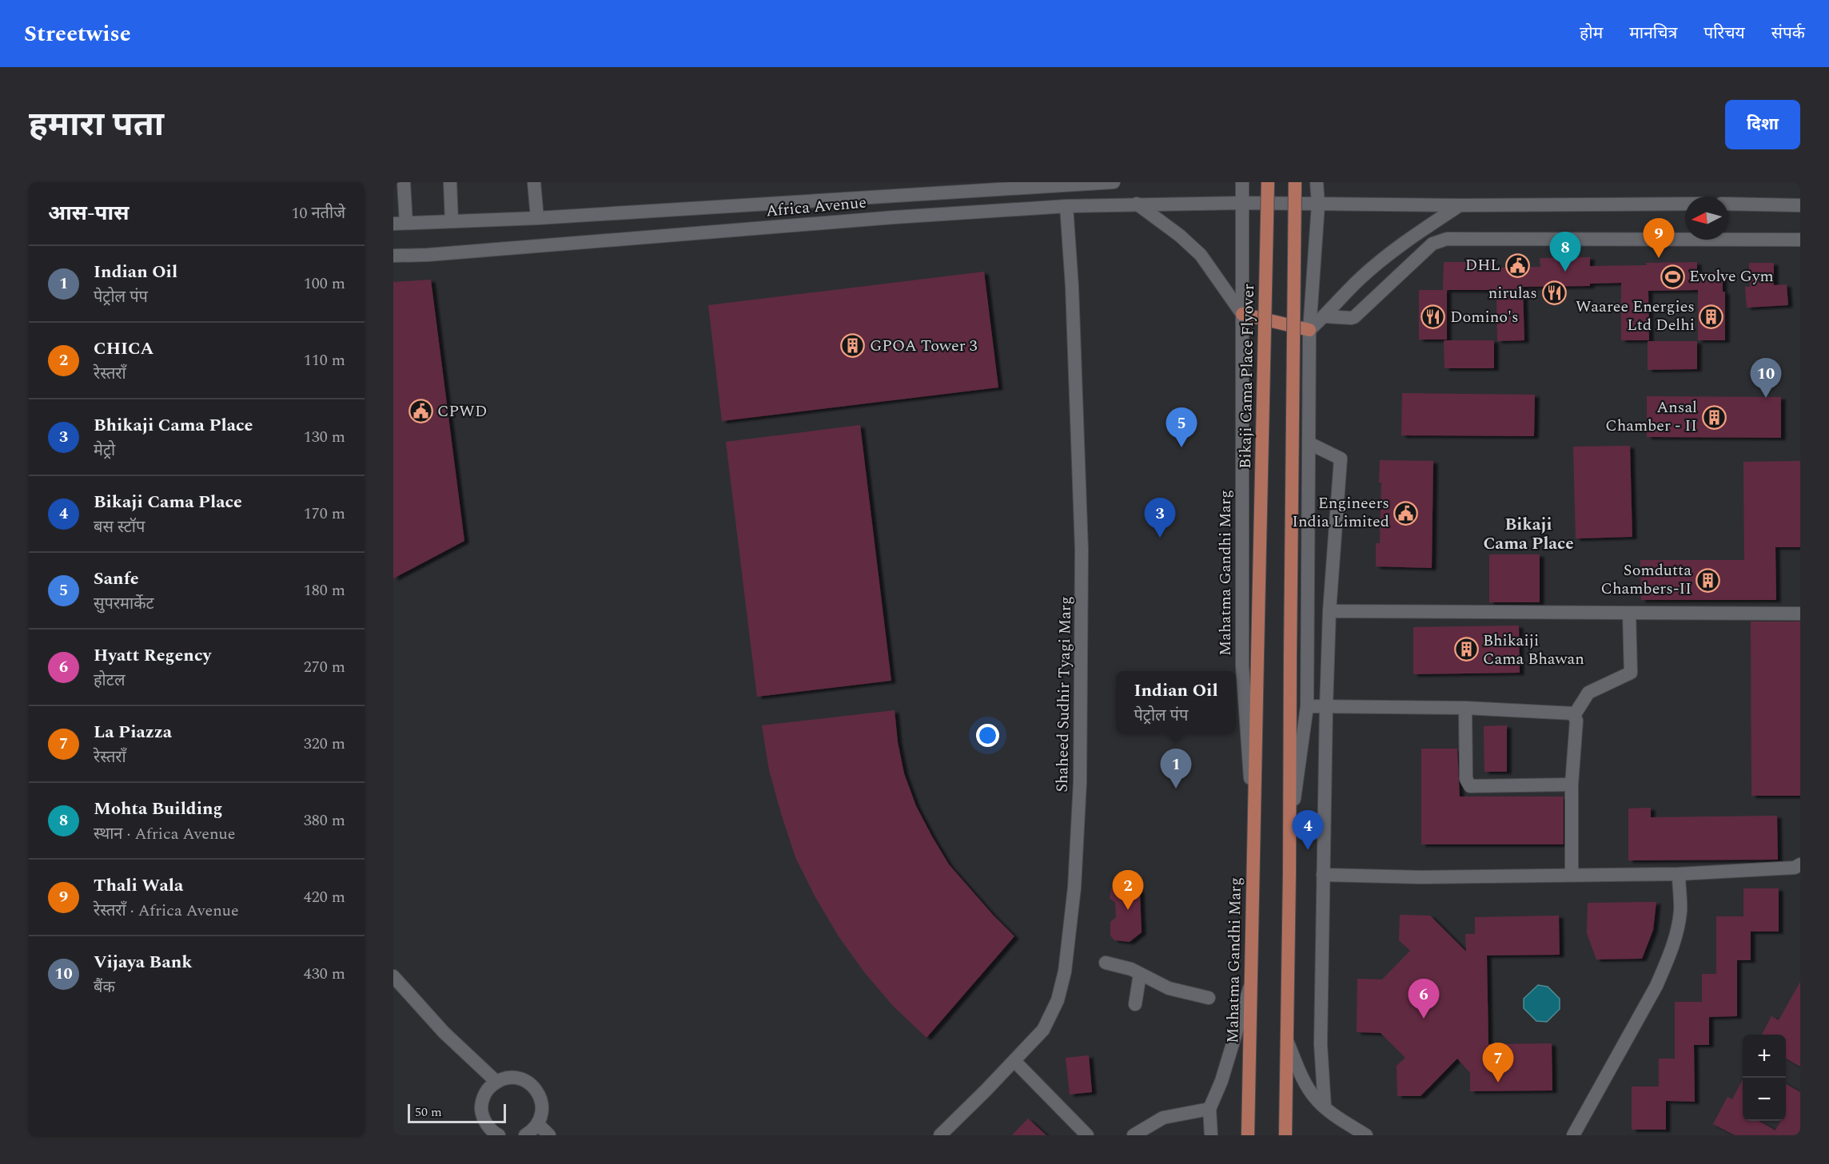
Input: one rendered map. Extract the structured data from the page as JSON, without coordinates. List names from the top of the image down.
{
  "streets": {
    "main road": ["Bikaji Cama Place Flyover", "Mahatma Gandhi Marg"],
    "street": ["Africa Avenue", "Shaheed Sudhir Tyagi Marg"]
  },
  "crossings": [
    ["Africa Avenue", "Mahatma Gandhi Marg"],
    ["Africa Avenue", "Shaheed Sudhir Tyagi Marg"],
    ["Bikaji Cama Place Flyover", "Mahatma Gandhi Marg"]
  ],
  "districts": ["Bikaji Cama Place"],
  "places": {
    "public building": ["DHL", "CPWD", "Engineers India Limited"],
    "sports": ["Evolve Gym"],
    "restaurant": ["nirulas", "Domino's"],
    "building": [
      "Waaree Energies Ltd Delhi",
      "GPOA Tower 3",
      "Ansal Chamber - II",
      "Somdutta Chambers-II",
      "Bhikaiji Cama Bhawan"
    ]
  },
  "scale_bar": "50 m",
  "north": "left",
  "page": {
    "header": "Streetwise",
    "nav": [
      "होम",
      "मानचित्र",
      "परिचय",
      "संपर्क"
    ],
    "title": "हमारा पता",
    "buttons": "दिशा",
    "heading": ["आस-पास", "10 नतीजे"],
    "pins": [
      "9",
      "8",
      "10",
      "5",
      "3",
      "1",
      "4",
      "2",
      "6",
      "7"
    ],
    "list": [
      {
        "mark": "1",
        "name": "Indian Oil",
        "note": "पेट्रोल पंप",
        "value": "100 m"
      },
      {
        "mark": "2",
        "name": "CHICA",
        "note": "रेस्तराँ",
        "value": "110 m"
      },
      {
        "mark": "3",
        "name": "Bhikaji Cama Place",
        "note": "मेट्रो",
        "value": "130 m"
      },
      {
        "mark": "4",
        "name": "Bikaji Cama Place",
        "note": "बस स्टॉप",
        "value": "170 m"
      },
      {
        "mark": "5",
        "name": "Sanfe",
        "note": "सुपरमार्केट",
        "value": "180 m"
      },
      {
        "mark": "6",
        "name": "Hyatt Regency",
        "note": "होटल",
        "value": "270 m"
      },
      {
        "mark": "7",
        "name": "La Piazza",
        "note": "रेस्तराँ",
        "value": "320 m"
      },
      {
        "mark": "8",
        "name": "Mohta Building",
        "note": "स्थान · Africa Avenue",
        "value": "380 m"
      },
      {
        "mark": "9",
        "name": "Thali Wala",
        "note": "रेस्तराँ · Africa Avenue",
        "value": "420 m"
      },
      {
        "mark": "10",
        "name": "Vijaya Bank",
        "note": "बैंक",
        "value": "430 m"
      }
    ],
    "popup": ["Indian Oil", "पेट्रोल पंप"],
    "map_buttons": ["+", "−"],
    "scale": "50 m"
  }
}
